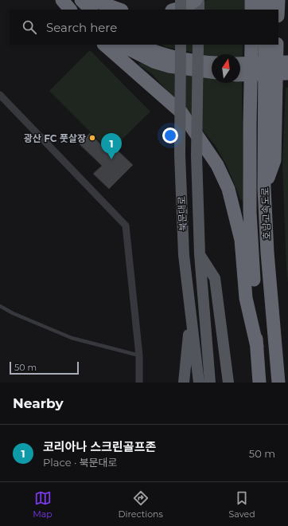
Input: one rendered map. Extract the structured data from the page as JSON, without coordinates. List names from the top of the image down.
{
  "streets": {
    "highway": ["호남고속도로"],
    "main road": ["북문대로"]
  },
  "places": ["광산 FC 풋살장"],
  "scale_bar": "50 m",
  "north": "top",
  "page": {
    "search": "Search here",
    "pins": "1",
    "scale": "50 m",
    "heading": "Nearby",
    "list": [
      {
        "mark": "1",
        "name": "코리아나 스크린골프존",
        "note": "Place · 북문대로",
        "value": "50 m"
      }
    ],
    "nav": ["Map", "Directions", "Saved"]
  }
}
